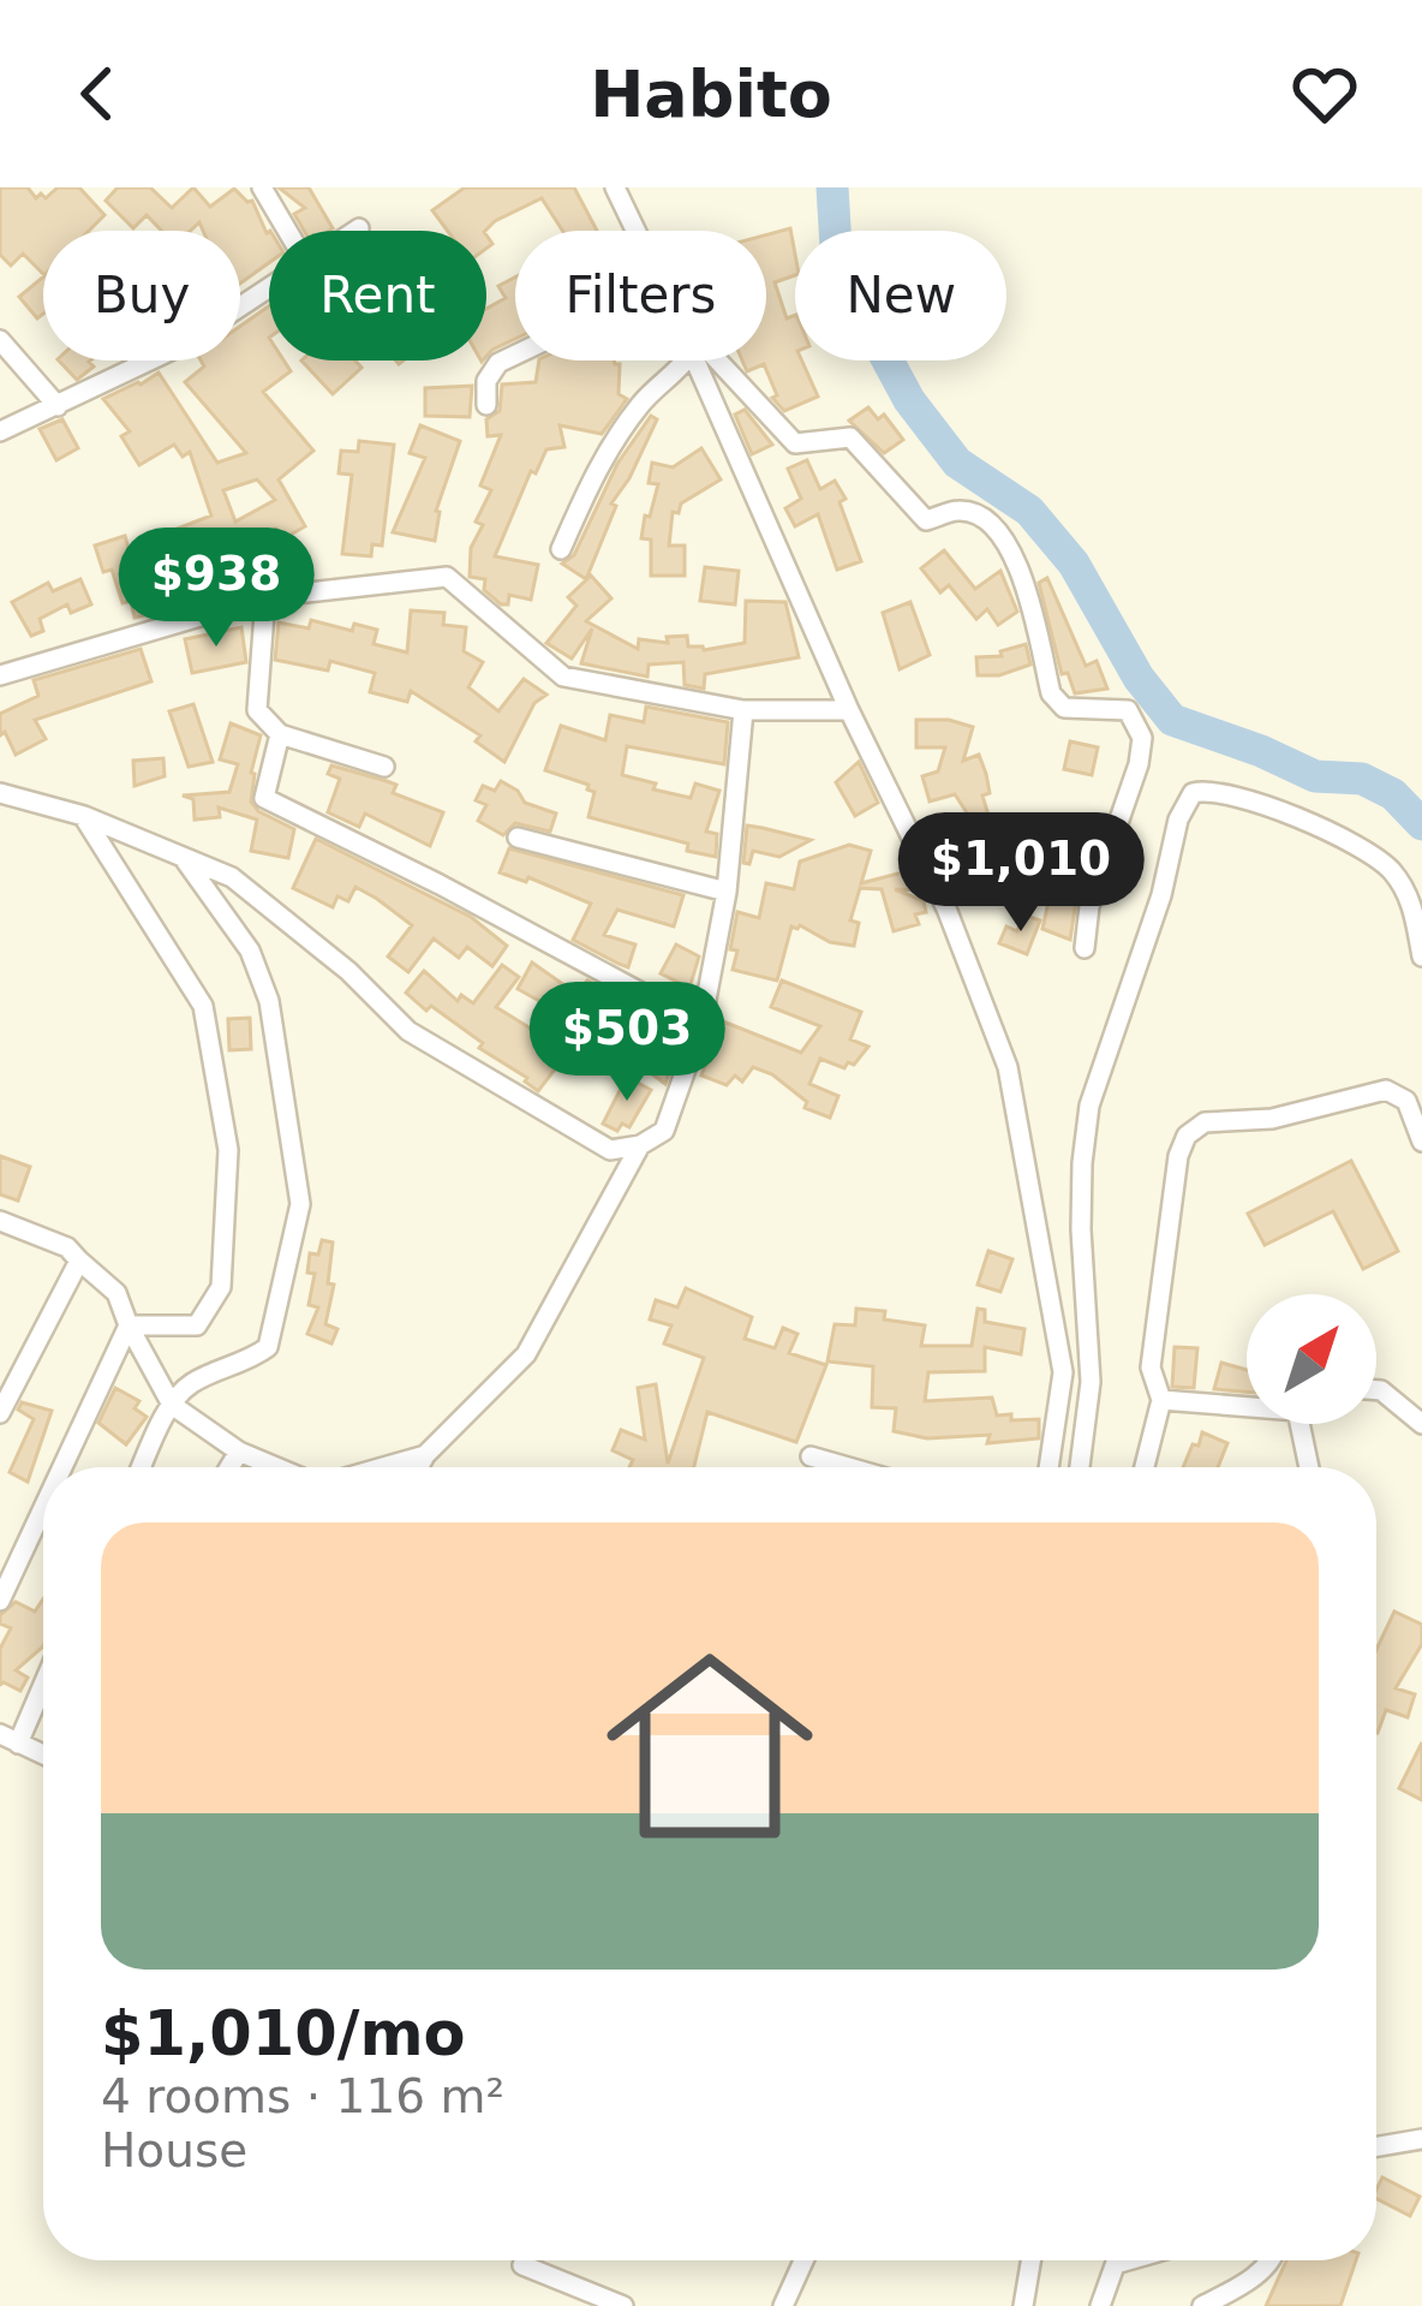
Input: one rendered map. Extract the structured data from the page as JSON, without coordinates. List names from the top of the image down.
{
  "north": "top right",
  "page": {
    "header": "Habito",
    "chip": [
      "Buy",
      "Rent",
      "Filters",
      "New"
    ],
    "price": ["$938", "$1,010", "$503"],
    "list": [
      {
        "name": "$1,010/mo",
        "note": "4 rooms · 116 m² · House"
      }
    ]
  }
}
